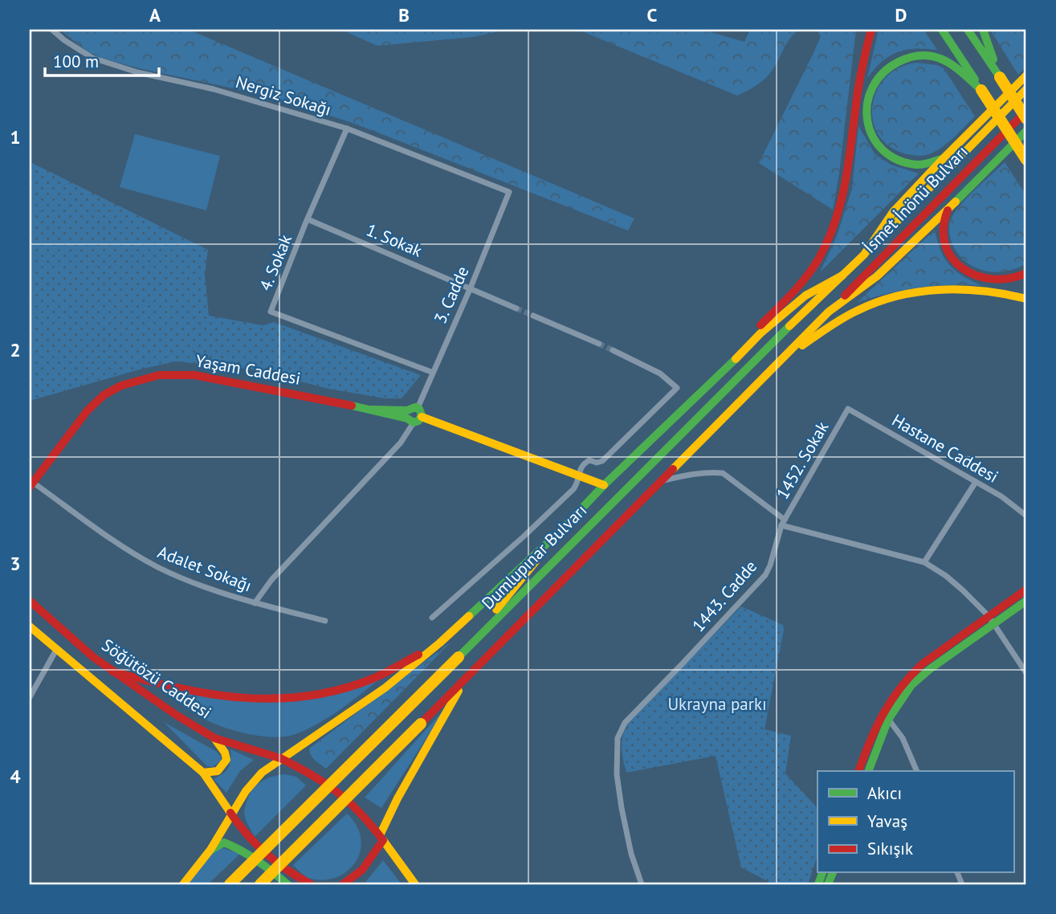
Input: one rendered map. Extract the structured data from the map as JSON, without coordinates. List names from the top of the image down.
{
  "streets": {
    "main road": [
      "İsmet İnönü Bulvarı",
      "Yaşam Caddesi",
      "Dumlupınar Bulvarı",
      "Söğütözü Caddesi"
    ],
    "street": [
      "Nergiz Sokağı",
      "1. Sokak",
      "4. Sokak",
      "3. Cadde",
      "Hastane Caddesi",
      "1452. Sokak",
      "Adalet Sokağı",
      "1443. Cadde"
    ]
  },
  "crossings": [
    ["Nergiz Sokağı", "4. Sokak"],
    ["Nergiz Sokağı", "3. Cadde"],
    ["İsmet İnönü Bulvarı", "Dumlupınar Bulvarı"],
    ["1. Sokak", "4. Sokak"],
    ["1. Sokak", "3. Cadde"],
    ["4. Sokak", "3. Cadde"],
    ["3. Cadde", "Yaşam Caddesi"],
    ["3. Cadde", "Adalet Sokağı"],
    ["Yaşam Caddesi", "Adalet Sokağı"],
    ["Hastane Caddesi", "1452. Sokak"],
    ["1452. Sokak", "1443. Cadde"]
  ],
  "parks": ["Ukrayna parkı"],
  "legend": ["Akıcı", "Yavaş", "Sıkışık"],
  "scale_bar": "100 m",
  "grid": {
    "columns": [
      "A",
      "B",
      "C",
      "D"
    ],
    "rows": [
      "1",
      "2",
      "3",
      "4"
    ]
  }
}
